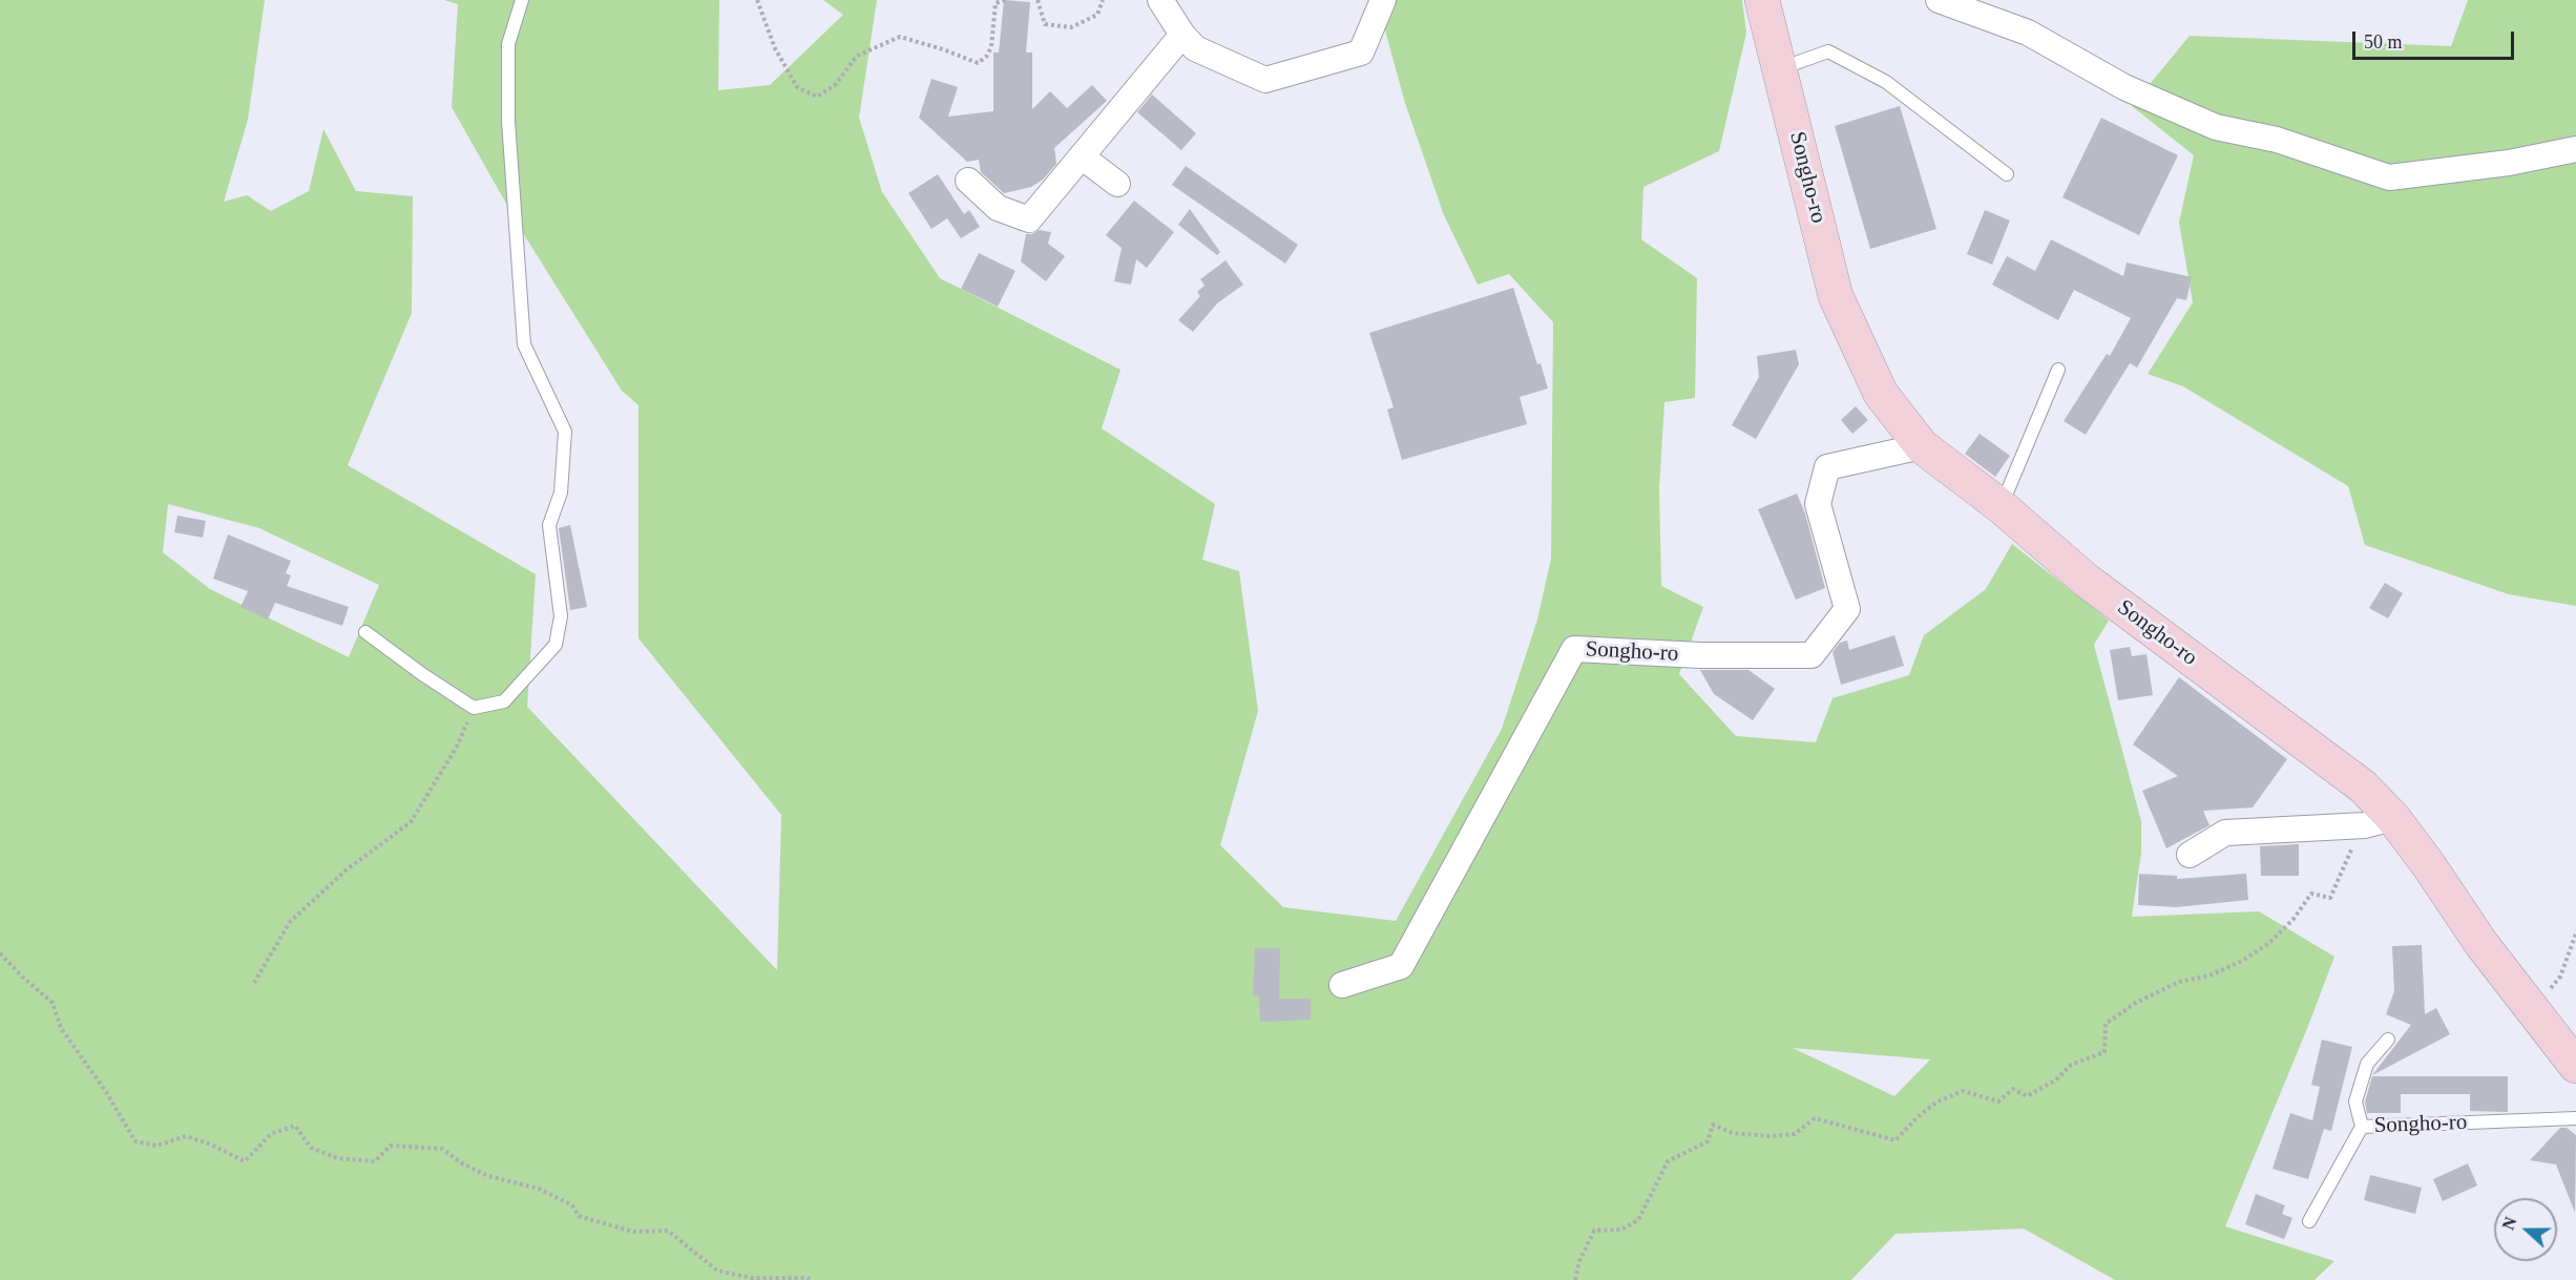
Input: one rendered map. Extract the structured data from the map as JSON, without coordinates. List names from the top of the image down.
{
  "streets": {
    "main road": ["Songho-ro"]
  },
  "scale_bar": "50 m",
  "north": "left"
}
